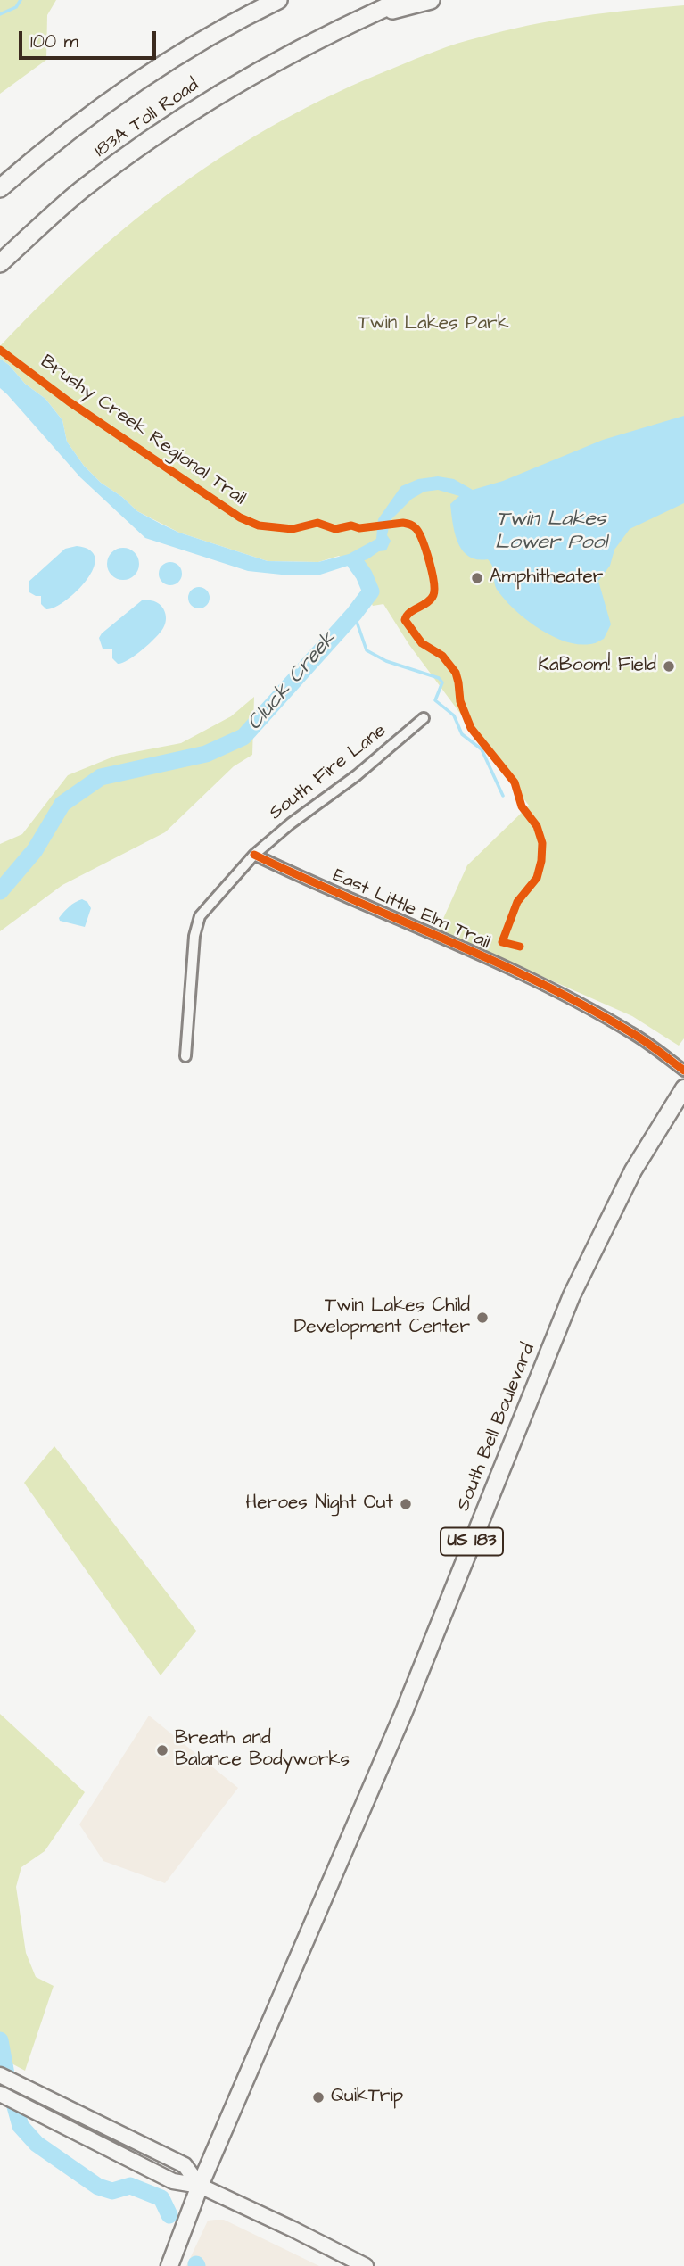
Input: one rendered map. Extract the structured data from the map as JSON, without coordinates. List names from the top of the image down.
{
  "streets": {
    "highway": ["183A Toll Road"],
    "main road": ["South Bell Boulevard", "US 183"],
    "street": ["South Fire Lane", "East Little Elm Trail"],
    "cycle path": ["Brushy Creek Regional Trail"]
  },
  "crossings": [
    ["South Fire Lane", "East Little Elm Trail"],
    ["South Bell Boulevard", "US 183"]
  ],
  "water": ["Twin Lakes Lower Pool", "Cluck Creek"],
  "parks": ["Twin Lakes Park"],
  "places": [
    "Amphitheater",
    "KaBoom! Field",
    "Twin Lakes Child Development Center",
    "Heroes Night Out",
    "Breath and Balance Bodyworks",
    "QuikTrip"
  ],
  "scale_bar": "100 m"
}
